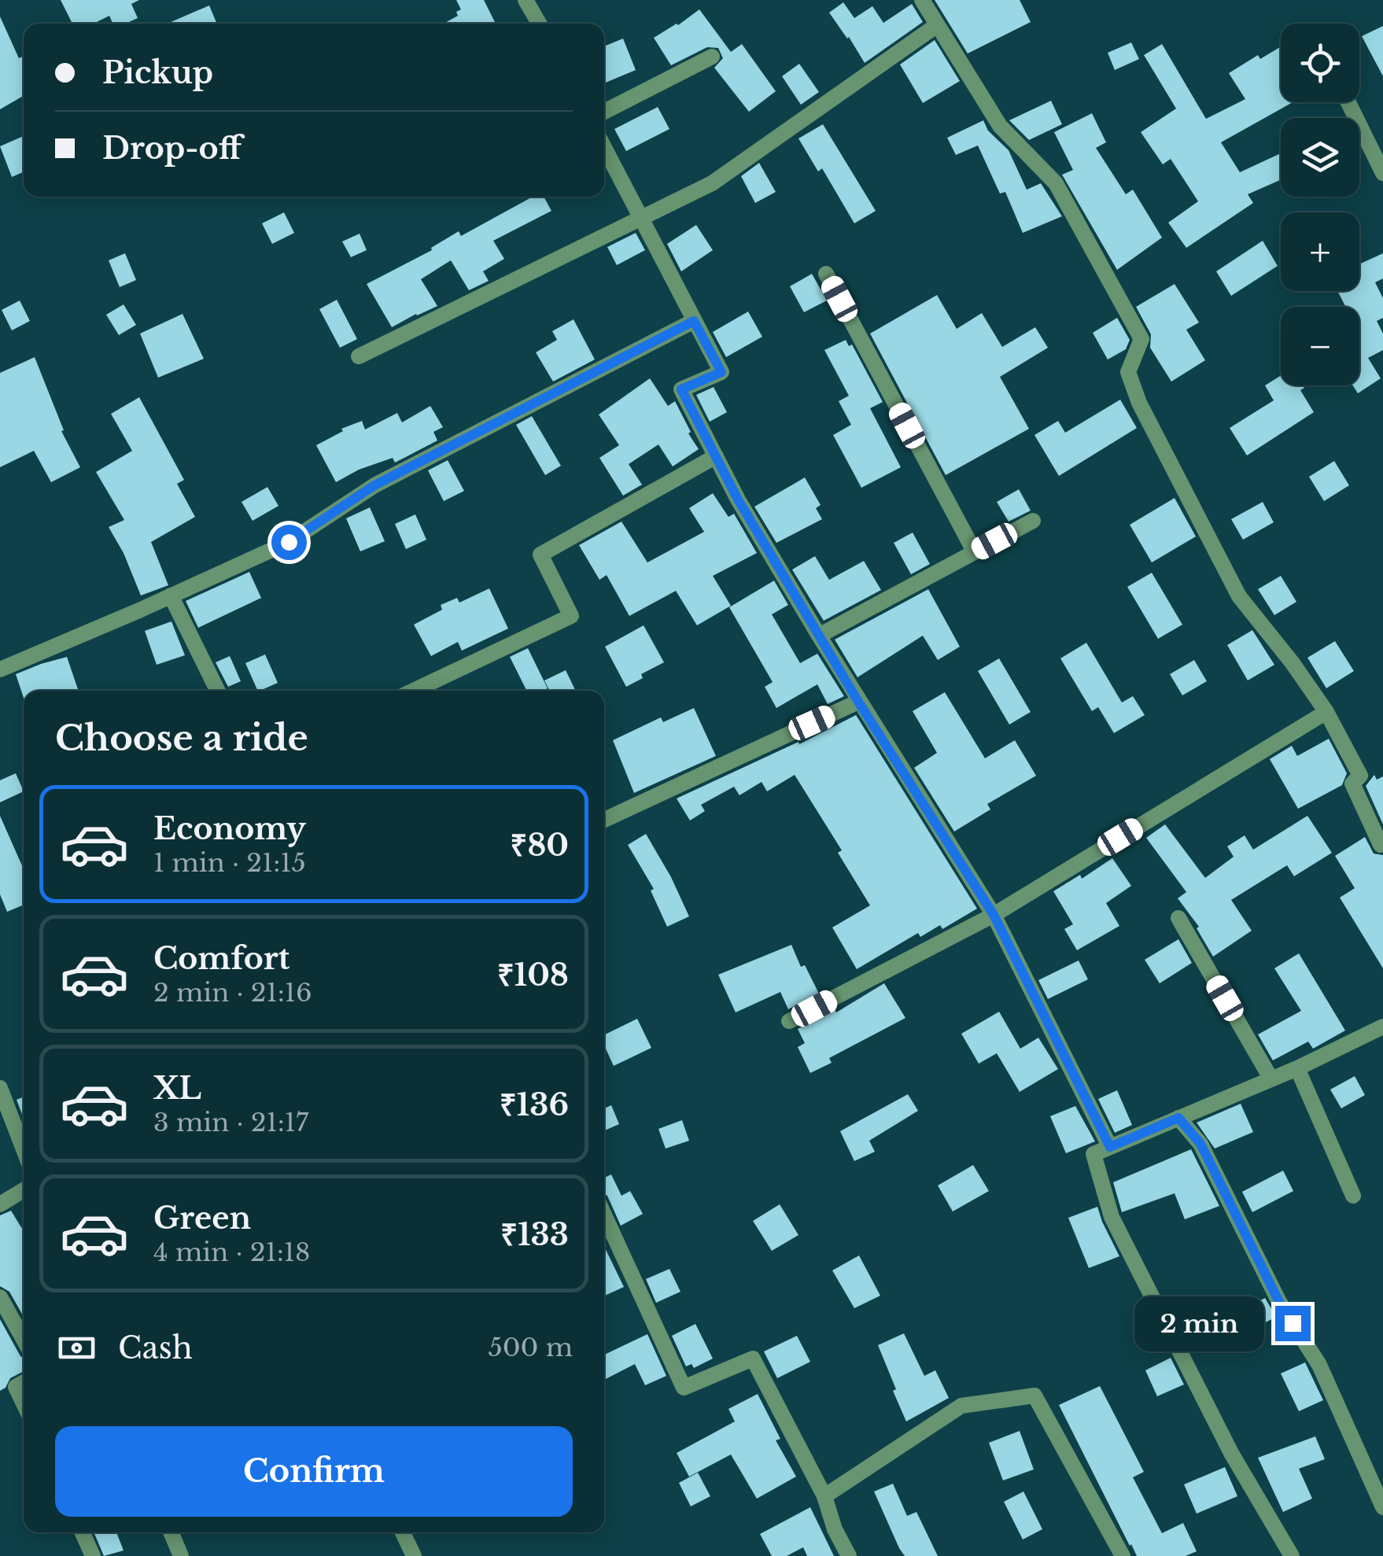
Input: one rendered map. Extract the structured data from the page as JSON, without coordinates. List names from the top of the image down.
{
  "page": {
    "map_buttons": ["+", "−"],
    "banner": ["Pickup", "Drop-off"],
    "heading": "Choose a ride",
    "list": [
      {
        "name": "Economy",
        "note": "1 min · 21:15",
        "value": "₹80"
      },
      {
        "name": "Comfort",
        "note": "2 min · 21:16",
        "value": "₹108"
      },
      {
        "name": "XL",
        "note": "3 min · 21:17",
        "value": "₹136"
      },
      {
        "name": "Green",
        "note": "4 min · 21:18",
        "value": "₹133"
      }
    ],
    "bubble": "2 min",
    "pay": ["Cash", "500 m"],
    "buttons": "Confirm"
  }
}
